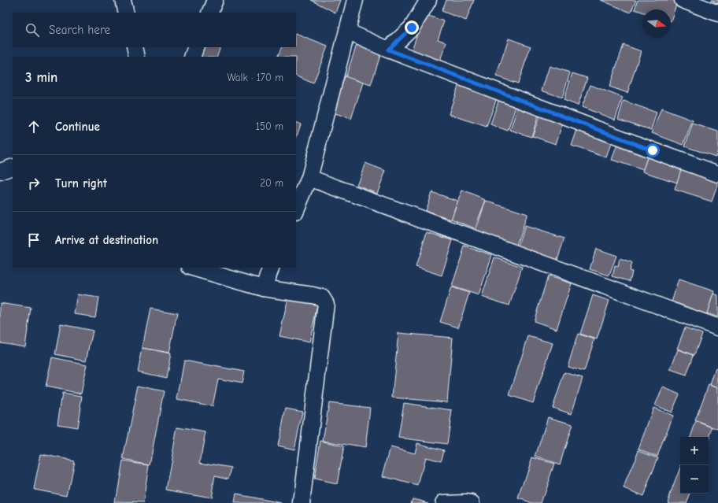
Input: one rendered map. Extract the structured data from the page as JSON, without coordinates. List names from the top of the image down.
{
  "north": "right",
  "page": {
    "search": "Search here",
    "heading": ["3 min", "Walk · 170 m"],
    "list": [
      ["Continue", "150 m"],
      ["Turn right", "20 m"],
      "Arrive at destination"
    ],
    "map_buttons": ["+", "−"]
  }
}
